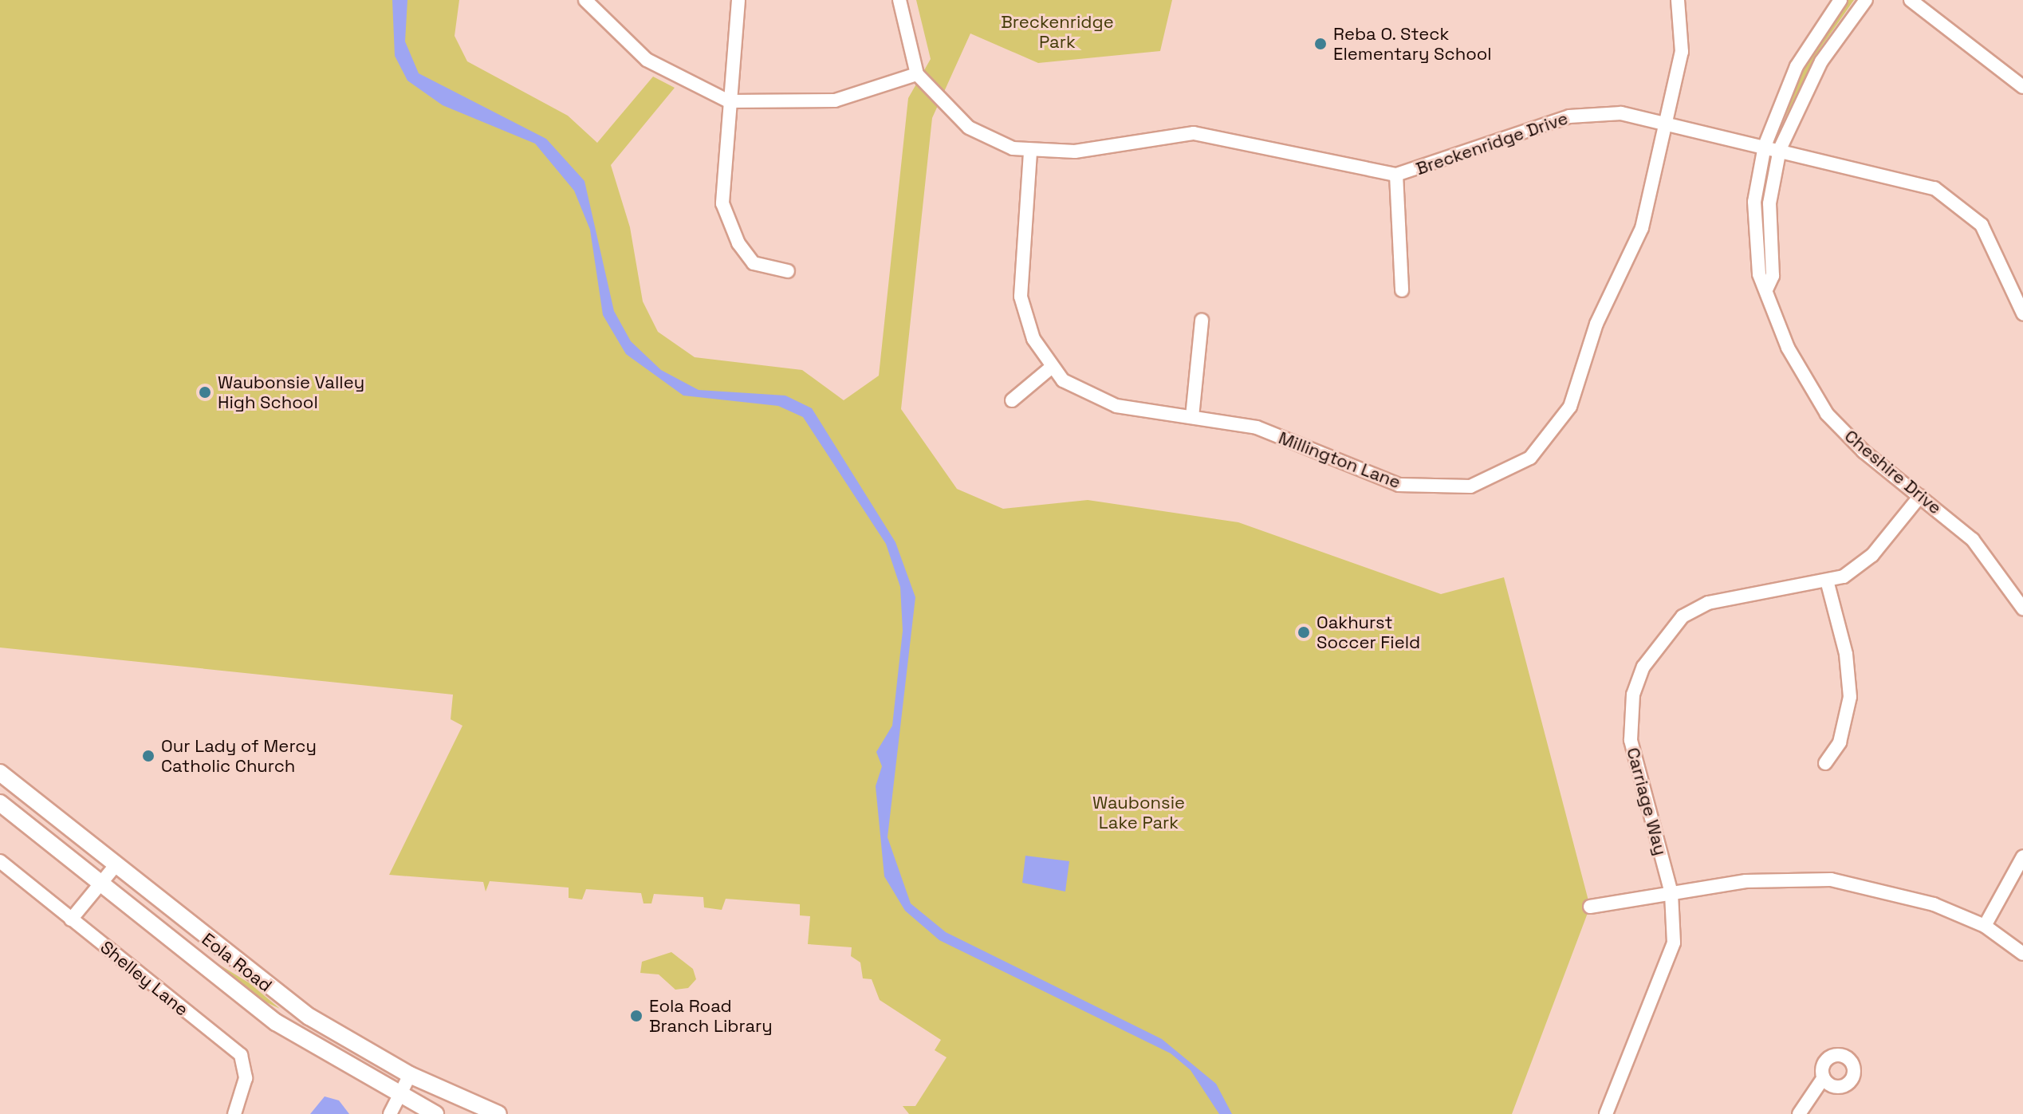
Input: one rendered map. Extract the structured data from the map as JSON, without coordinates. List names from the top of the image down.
{
  "streets": {
    "main road": ["Eola Road"],
    "street": [
      "Breckenridge Drive",
      "Millington Lane",
      "Cheshire Drive",
      "Carriage Way",
      "Shelley Lane"
    ]
  },
  "crossings": [
    ["Breckenridge Drive", "Millington Lane"],
    ["Breckenridge Drive", "Cheshire Drive"],
    ["Cheshire Drive", "Carriage Way"]
  ],
  "parks": ["Breckenridge Park", "Waubonsie Lake Park"],
  "places": [
    "Reba O. Steck Elementary School",
    "Waubonsie Valley High School",
    "Oakhurst Soccer Field",
    "Our Lady of Mercy Catholic Church",
    "Eola Road Branch Library"
  ]
}
